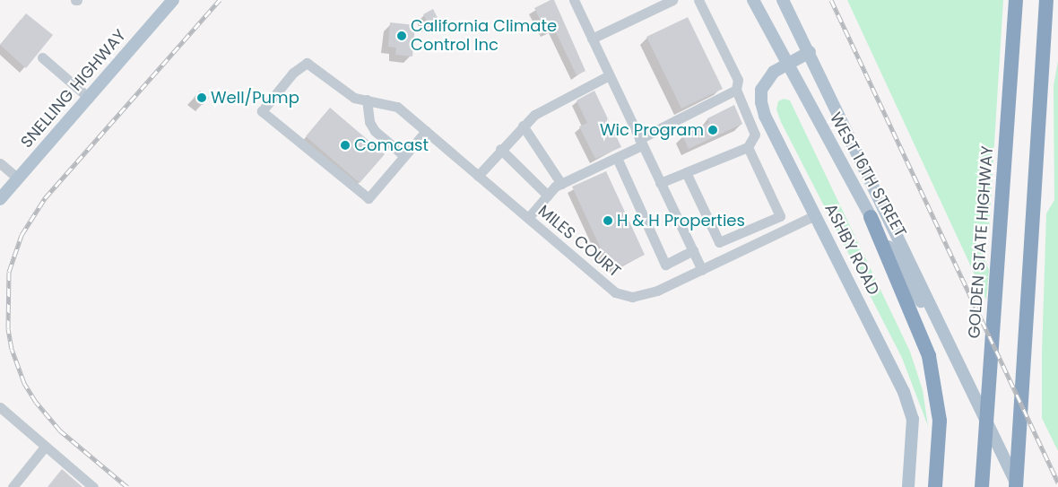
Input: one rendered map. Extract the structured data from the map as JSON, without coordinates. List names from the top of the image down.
{
  "streets": {
    "highway": ["GOLDEN STATE HIGHWAY"],
    "main road": ["SNELLING HIGHWAY", "WEST 16TH STREET", "ASHBY ROAD"],
    "street": ["MILES COURT"]
  },
  "crossings": [
    ["WEST 16TH STREET", "ASHBY ROAD"],
    ["MILES COURT", "ASHBY ROAD"]
  ],
  "places": [
    "California Climate Control Inc",
    "Well/Pump",
    "Wic Program",
    "Comcast",
    "H & H Properties"
  ]
}
